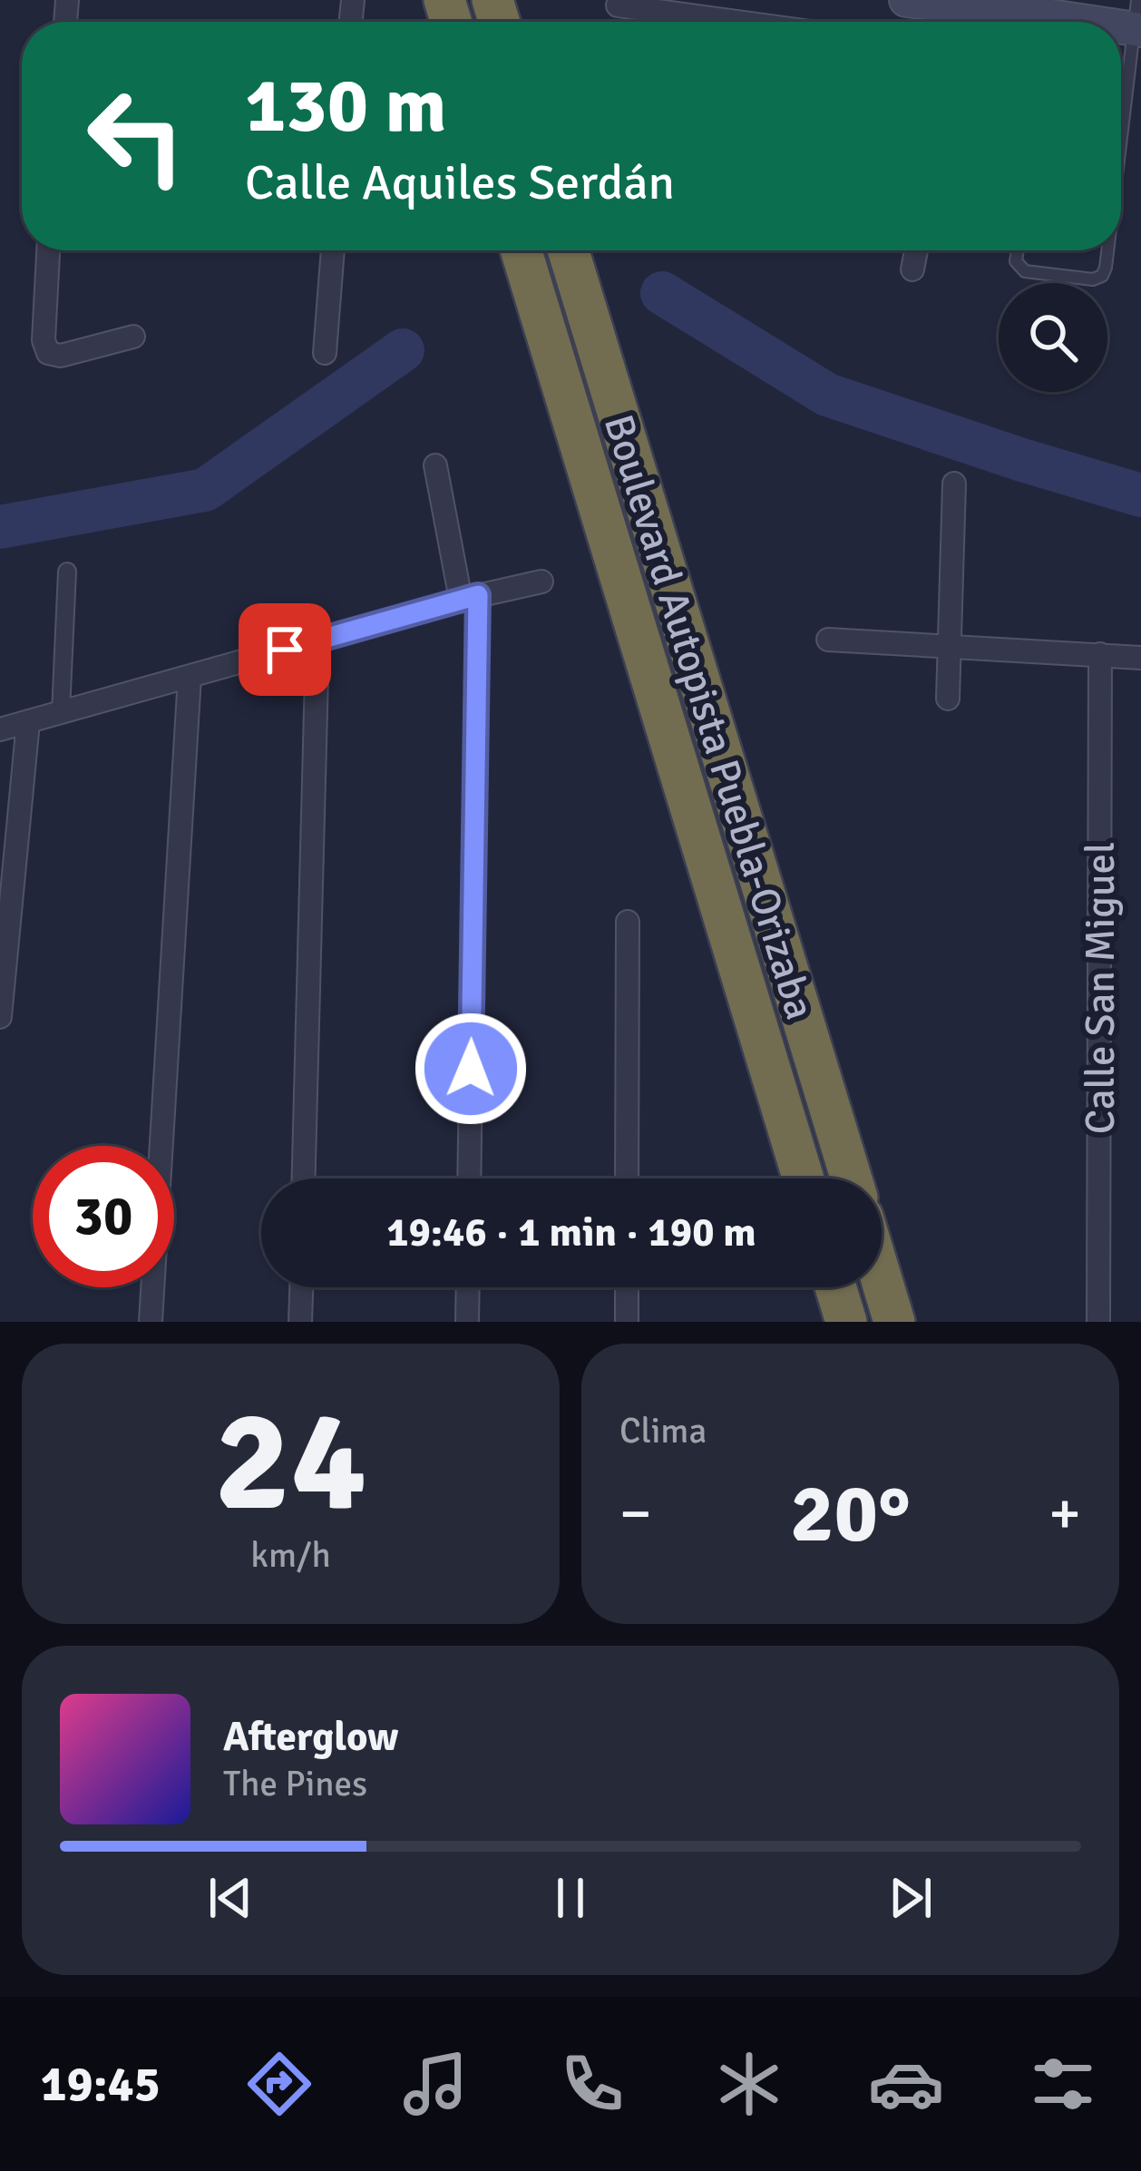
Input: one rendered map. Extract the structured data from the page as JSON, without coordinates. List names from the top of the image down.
{
  "streets": {
    "highway": ["Boulevard Autopista Puebla-Orizaba"],
    "street": ["Calle San Miguel"]
  },
  "page": {
    "turn": ["130 m", "Calle Aquiles Serdán"],
    "limit": "30",
    "trip": "19:46 · 1 min · 190 m",
    "tile": [
      ["24", "km/h"],
      "Clima"
    ],
    "heat": ["−", "20°", "+"],
    "song": ["Afterglow", "The Pines"],
    "tabs": "19:45"
  }
}
